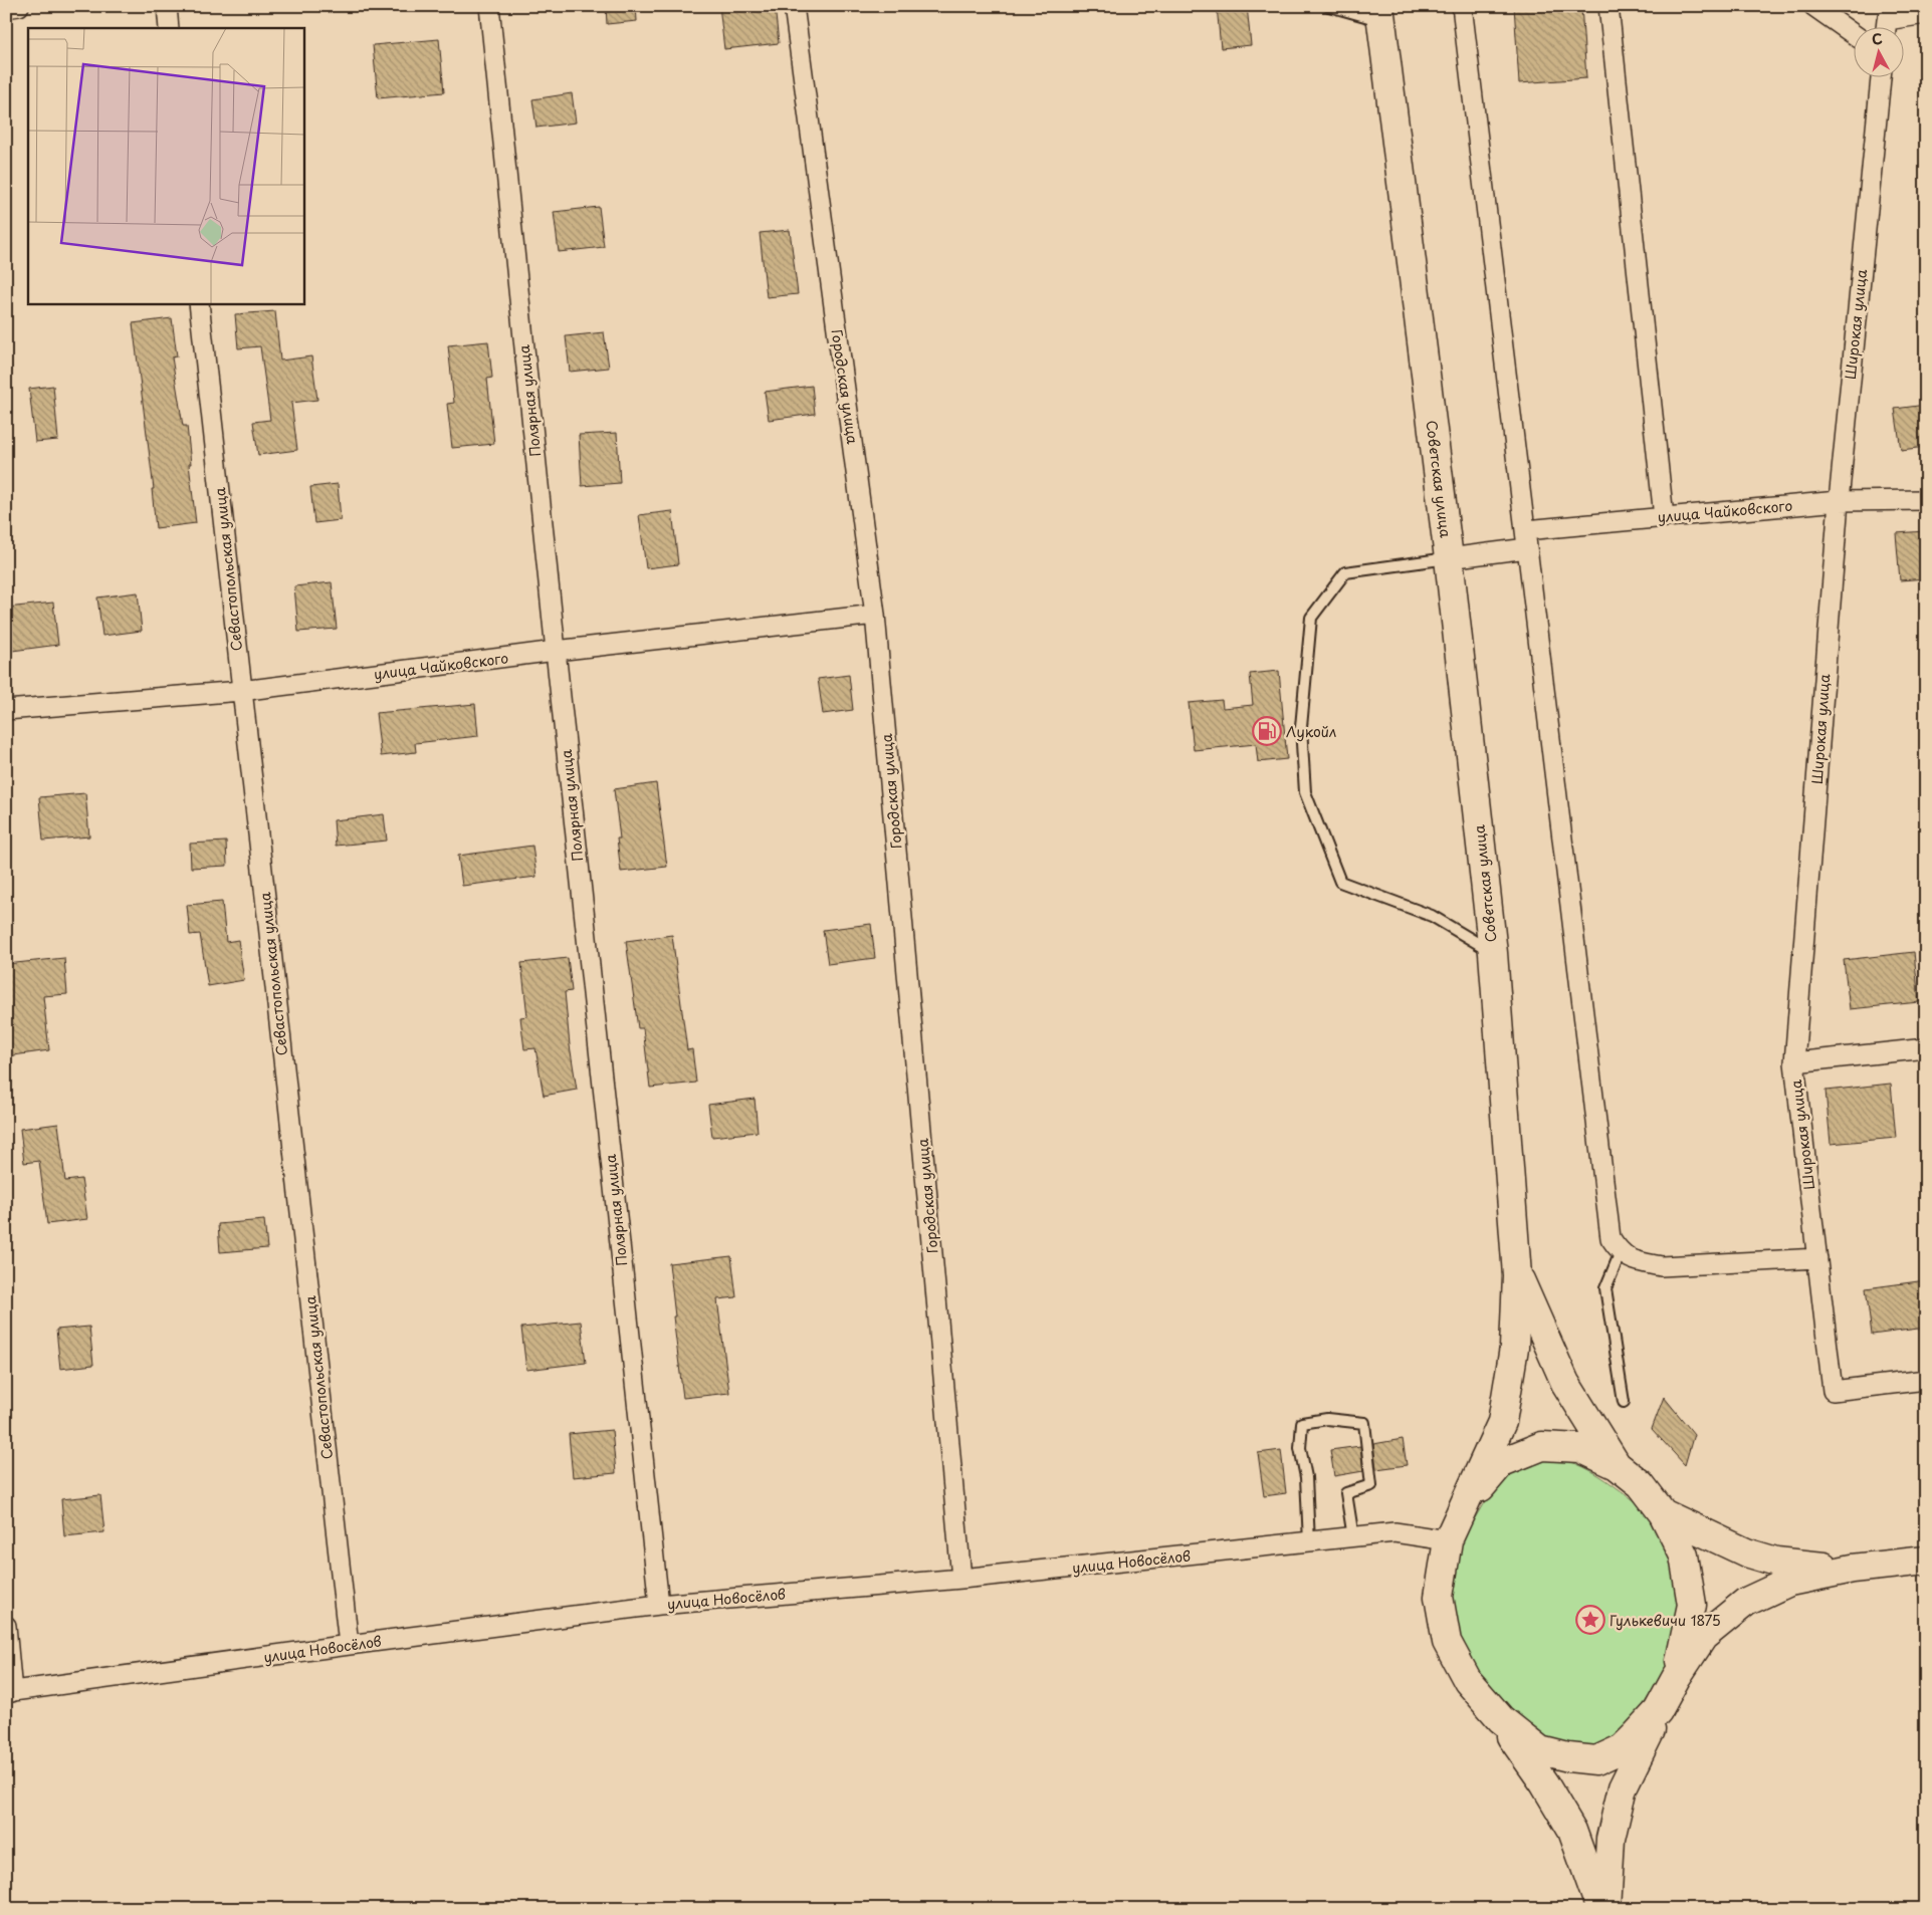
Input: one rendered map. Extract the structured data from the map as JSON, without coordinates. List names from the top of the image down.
{
  "streets": {
    "main road": ["Советская улица"],
    "street": [
      "Широкая улица",
      "Городская улица",
      "Полярная улица",
      "улица Чайковского",
      "Севастопольская улица",
      "улица Новосёлов"
    ]
  },
  "crossings": [
    ["Широкая улица", "улица Чайковского"],
    ["Городская улица", "улица Чайковского"],
    ["Городская улица", "улица Новосёлов"],
    ["Полярная улица", "улица Чайковского"],
    ["Полярная улица", "улица Новосёлов"],
    ["улица Чайковского", "Севастопольская улица"],
    ["Севастопольская улица", "улица Новосёлов"]
  ],
  "places": {
    "fuel station": ["Лукойл"],
    "place": ["Гулькевичи 1875"]
  },
  "north": "top"
}
